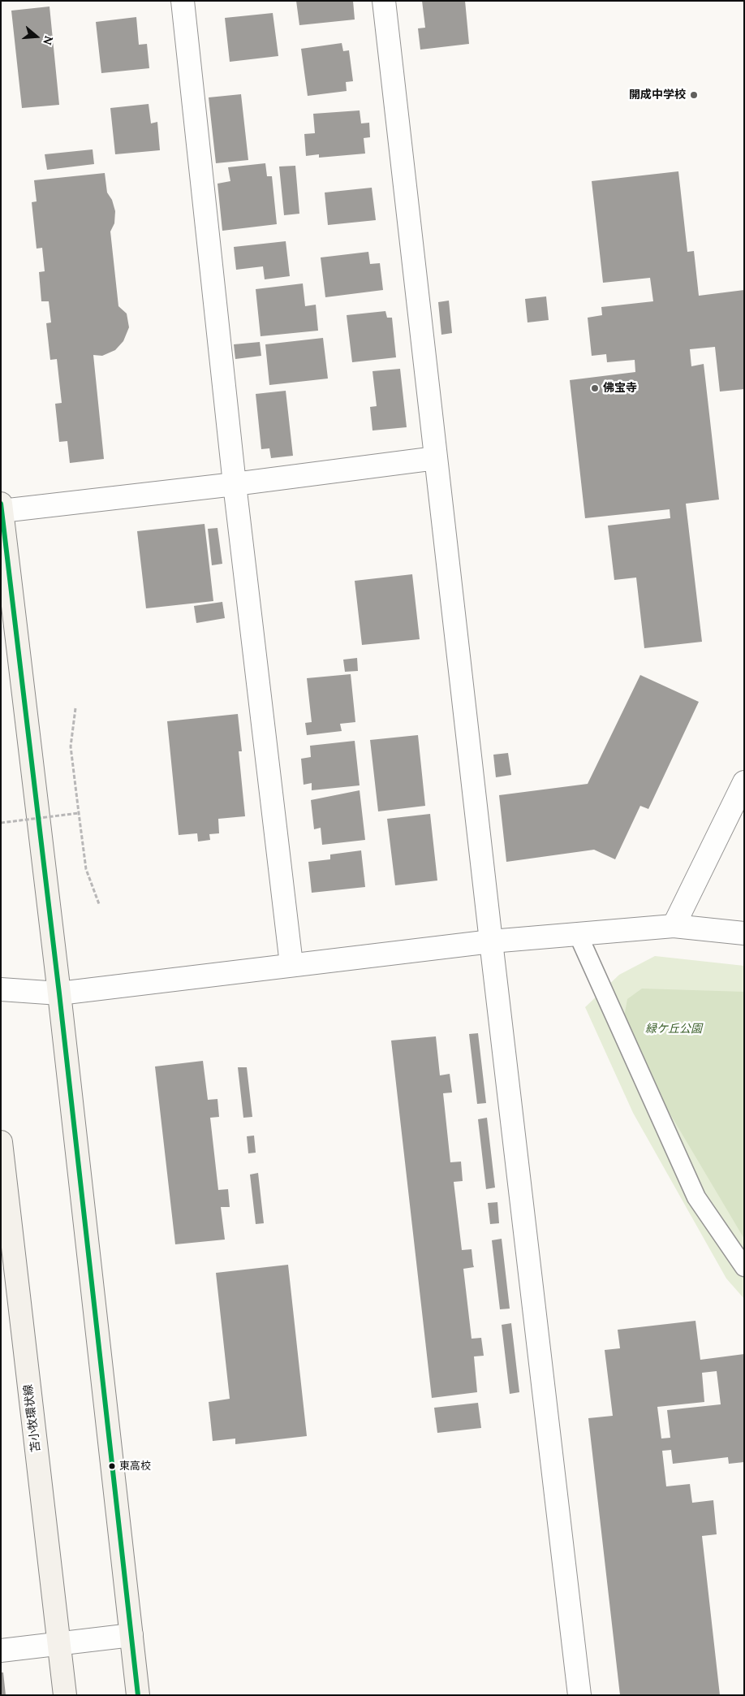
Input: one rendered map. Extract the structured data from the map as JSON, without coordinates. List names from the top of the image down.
{
  "streets": {
    "main road": ["苫小牧環状線"]
  },
  "parks": ["緑ケ丘公園"],
  "places": ["開成中学校", "佛宝寺", "東高校"],
  "north": "right"
}
